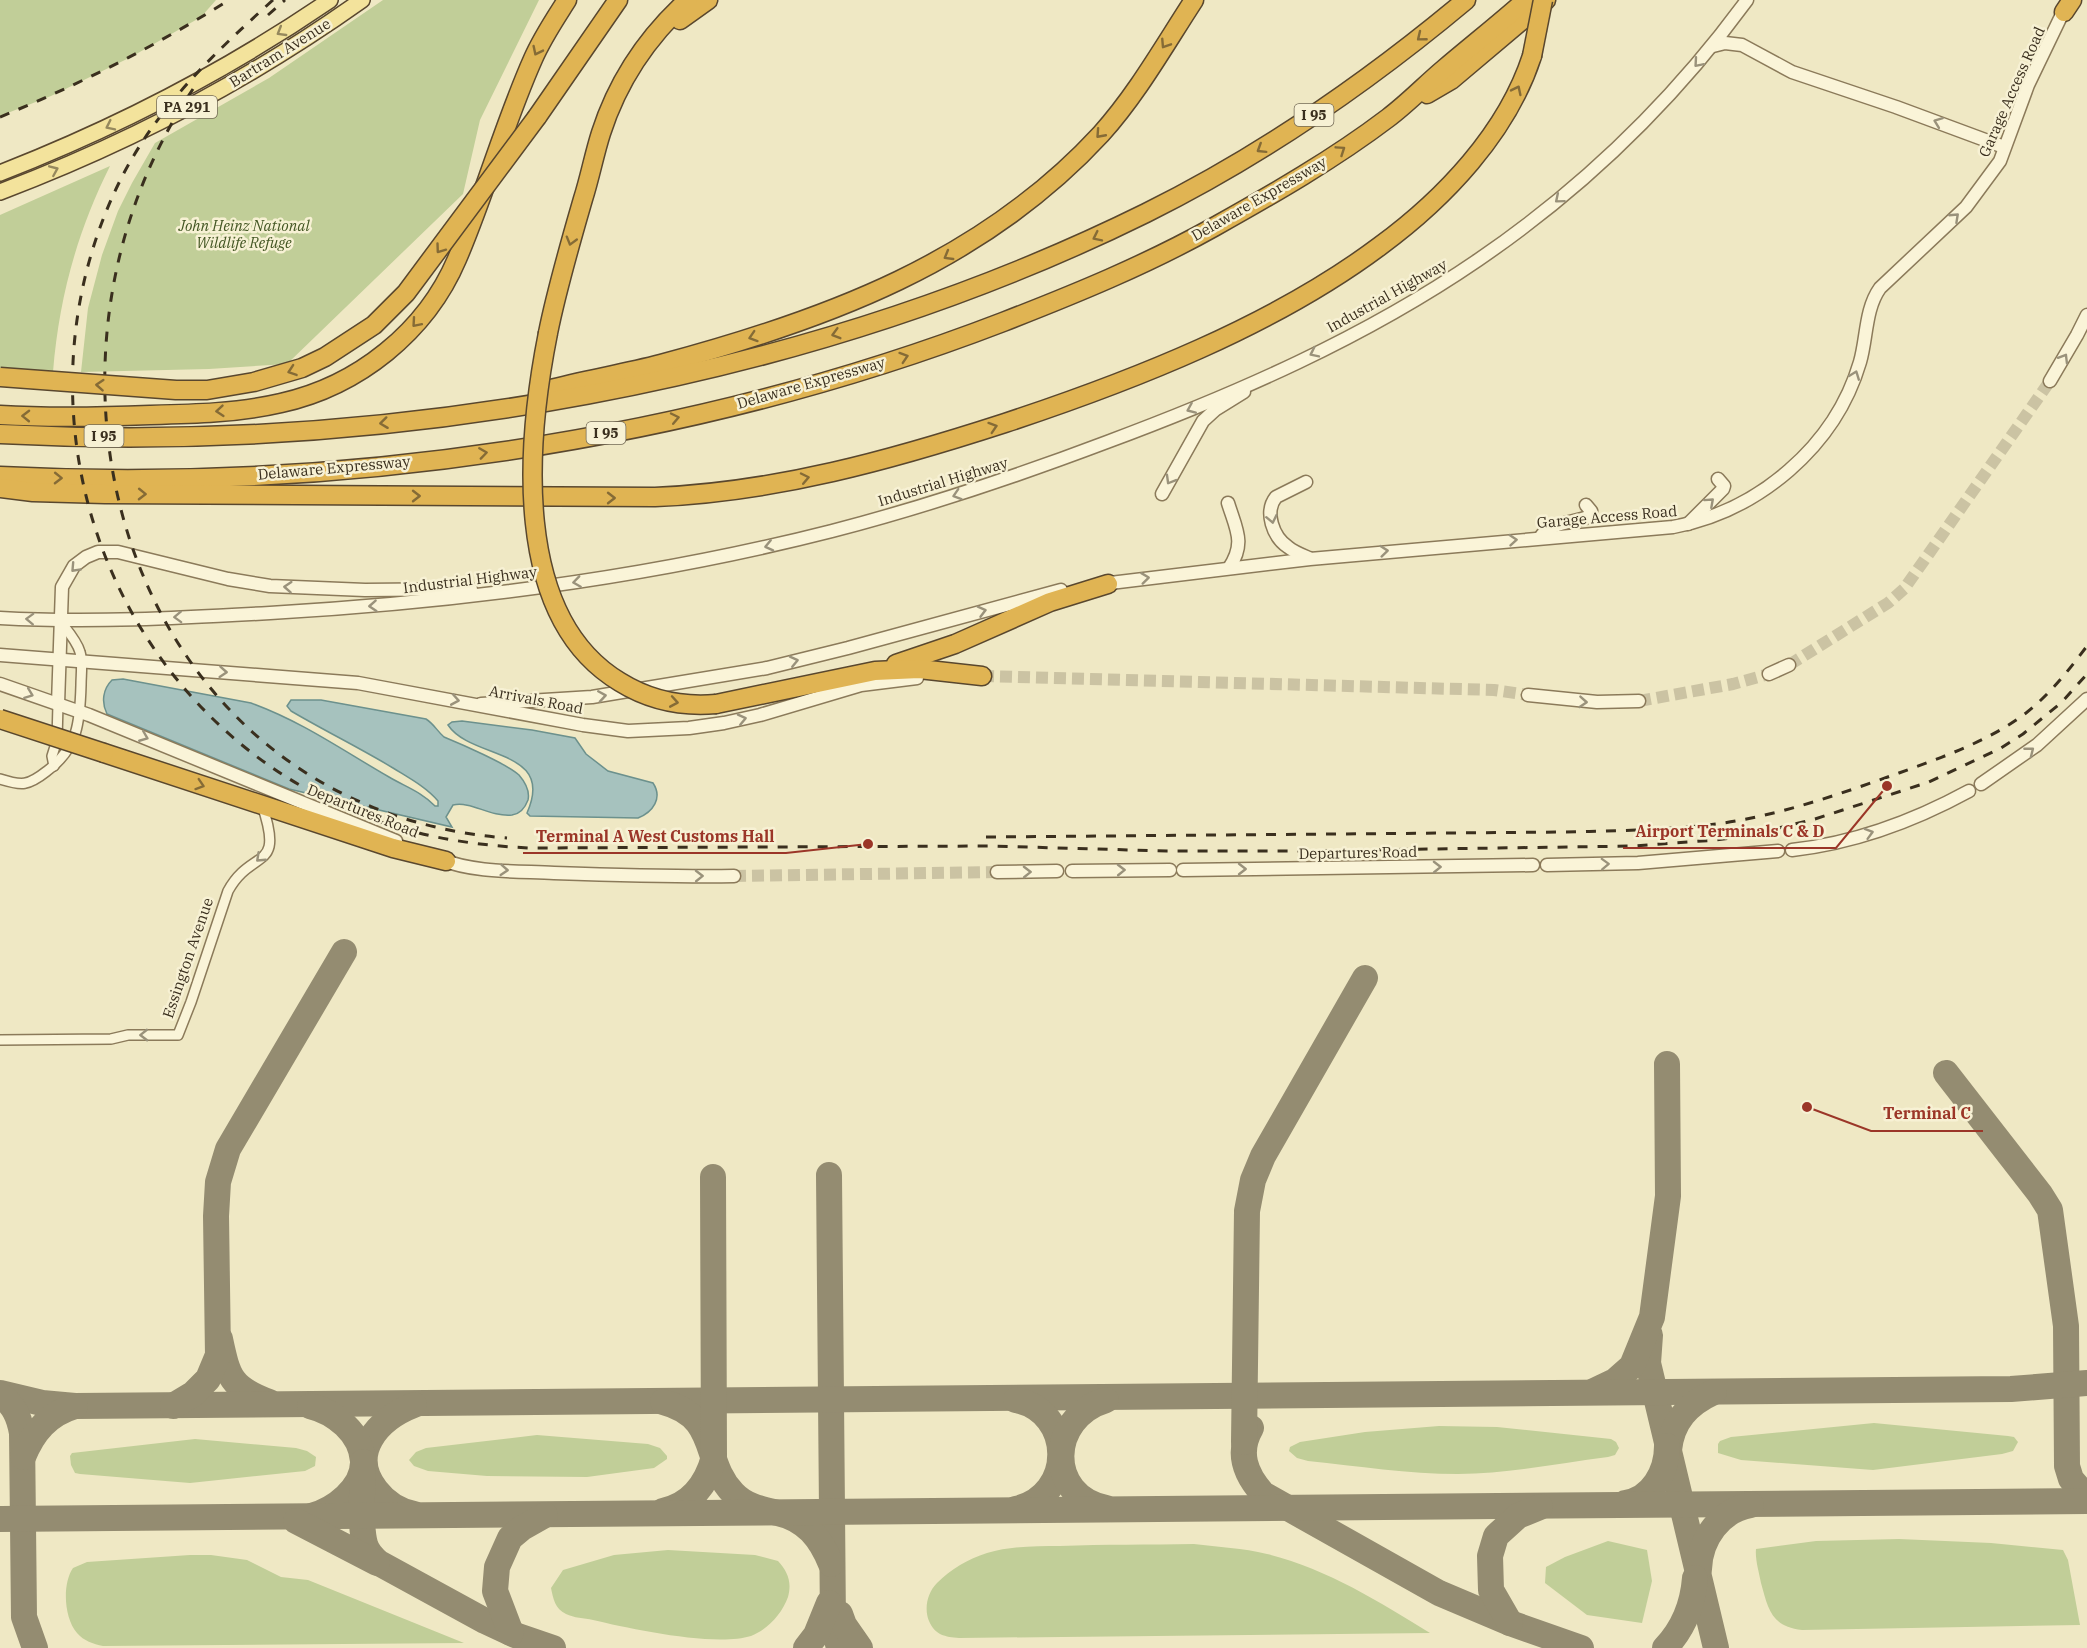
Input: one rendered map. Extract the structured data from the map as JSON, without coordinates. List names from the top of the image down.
{
  "streets": {
    "highway": ["I 95", "Delaware Expressway"],
    "main road": ["Bartram Avenue", "PA 291"],
    "street": [
      "Garage Access Road",
      "Industrial Highway",
      "Arrivals Road",
      "Departures Road",
      "Essington Avenue"
    ]
  },
  "crossings": [
    ["Garage Access Road", "Arrivals Road"]
  ],
  "one_way": [
    "Garage Access Road",
    "Industrial Highway",
    "Departures Road",
    "Essington Avenue"
  ],
  "parks": ["John Heinz National Wildlife Refuge"],
  "places": ["Airport Terminals C & D", "Terminal A West Customs Hall", "Terminal C"]
}
